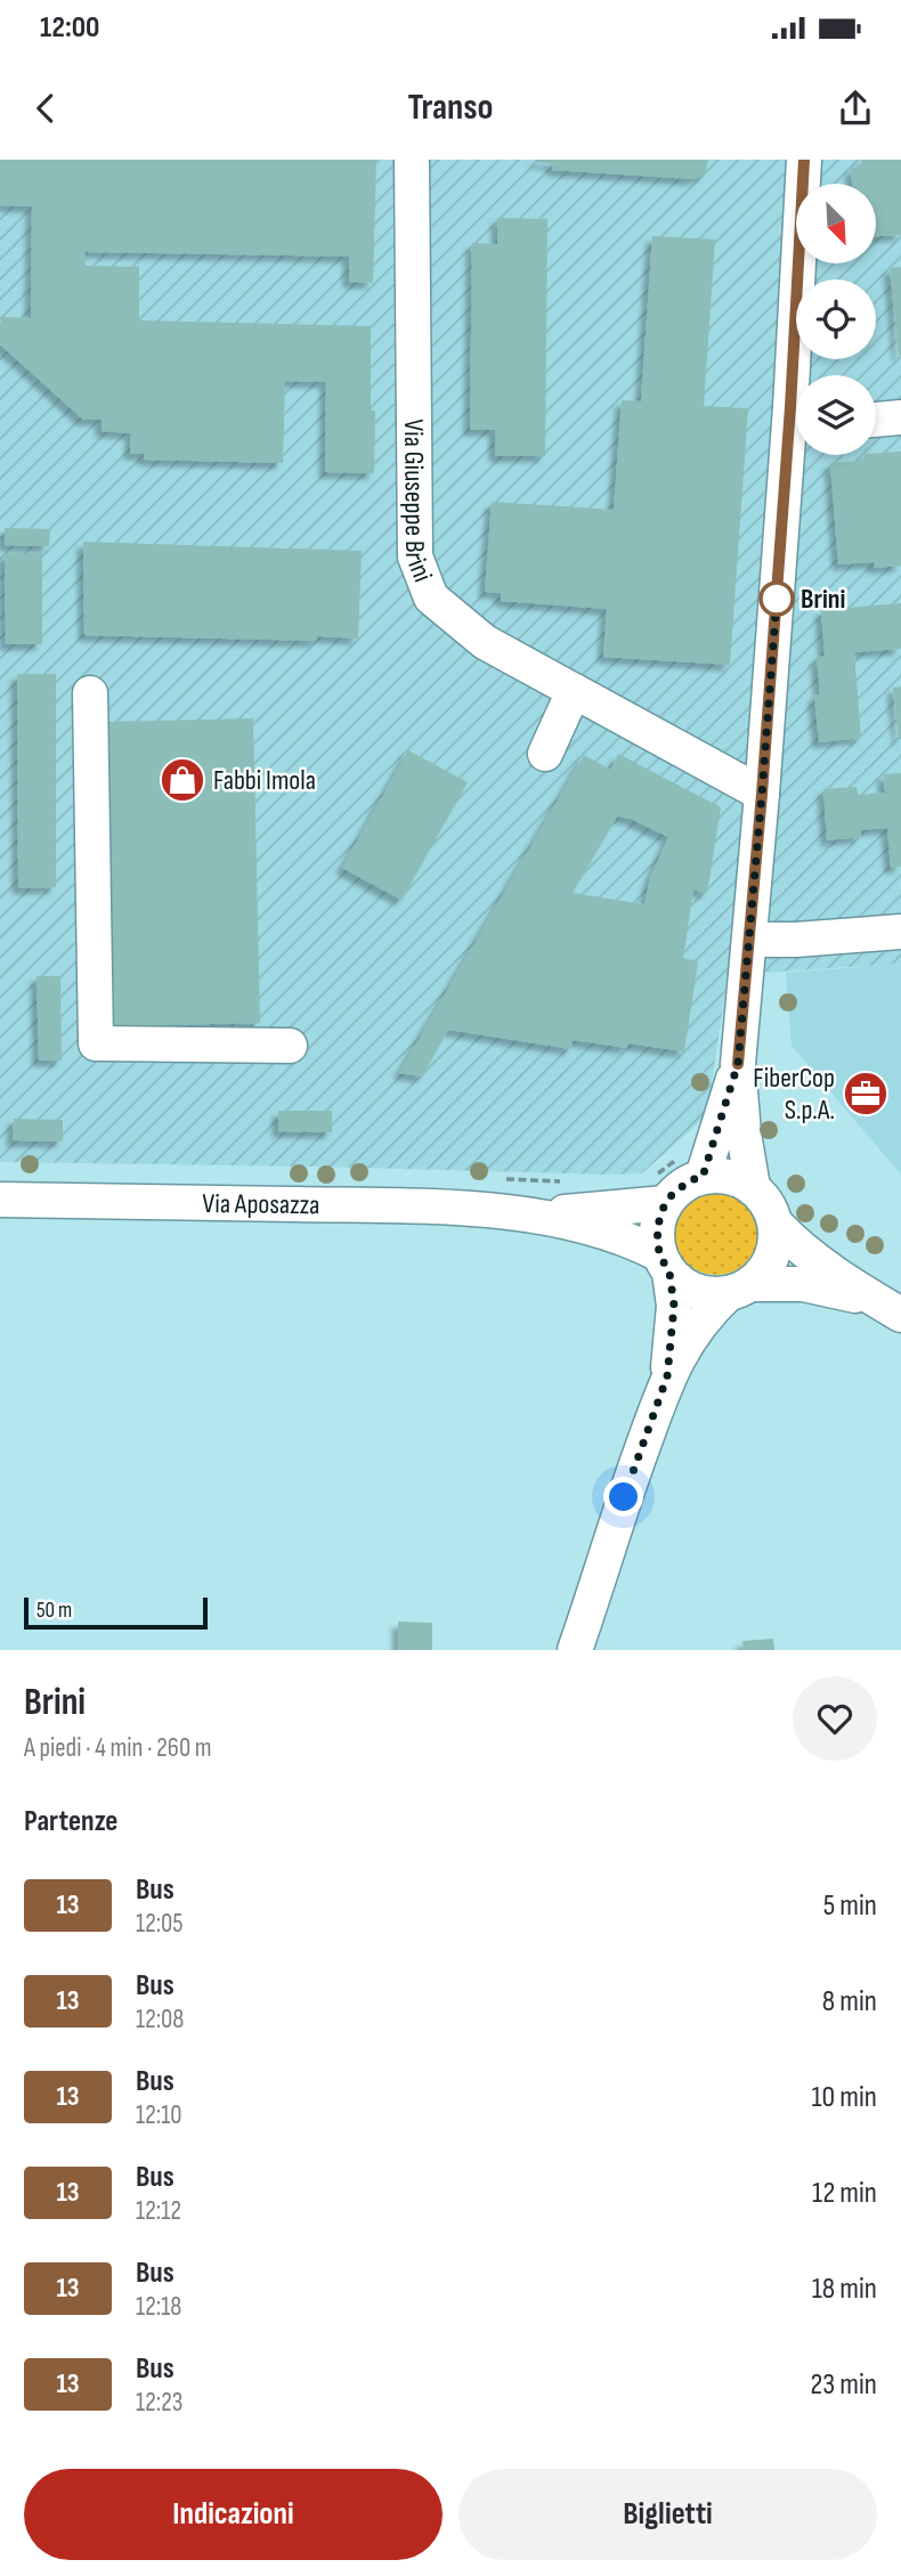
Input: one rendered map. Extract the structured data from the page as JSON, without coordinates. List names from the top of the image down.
{
  "streets": {
    "street": ["Via Giuseppe Brini", "Via Aposazza"]
  },
  "places": {
    "other": ["Brini"],
    "shop": ["Fabbi Imola"],
    "office": ["FiberCop S.p.A."]
  },
  "lines": ["bus line 13"],
  "scale_bar": "50 m",
  "north": "bottom right",
  "page": {
    "status": "12:00",
    "header": "Transo",
    "scale": "50 m",
    "heading": [
      ["Brini", "A piedi · 4 min · 260 m"],
      "Partenze"
    ],
    "list": [
      {
        "mark": "13",
        "name": "Bus",
        "note": "12:05",
        "value": "5 min"
      },
      {
        "mark": "13",
        "name": "Bus",
        "note": "12:08",
        "value": "8 min"
      },
      {
        "mark": "13",
        "name": "Bus",
        "note": "12:10",
        "value": "10 min"
      },
      {
        "mark": "13",
        "name": "Bus",
        "note": "12:12",
        "value": "12 min"
      },
      {
        "mark": "13",
        "name": "Bus",
        "note": "12:18",
        "value": "18 min"
      },
      {
        "mark": "13",
        "name": "Bus",
        "note": "12:23",
        "value": "23 min"
      }
    ],
    "buttons": ["Indicazioni", "Biglietti"]
  }
}
